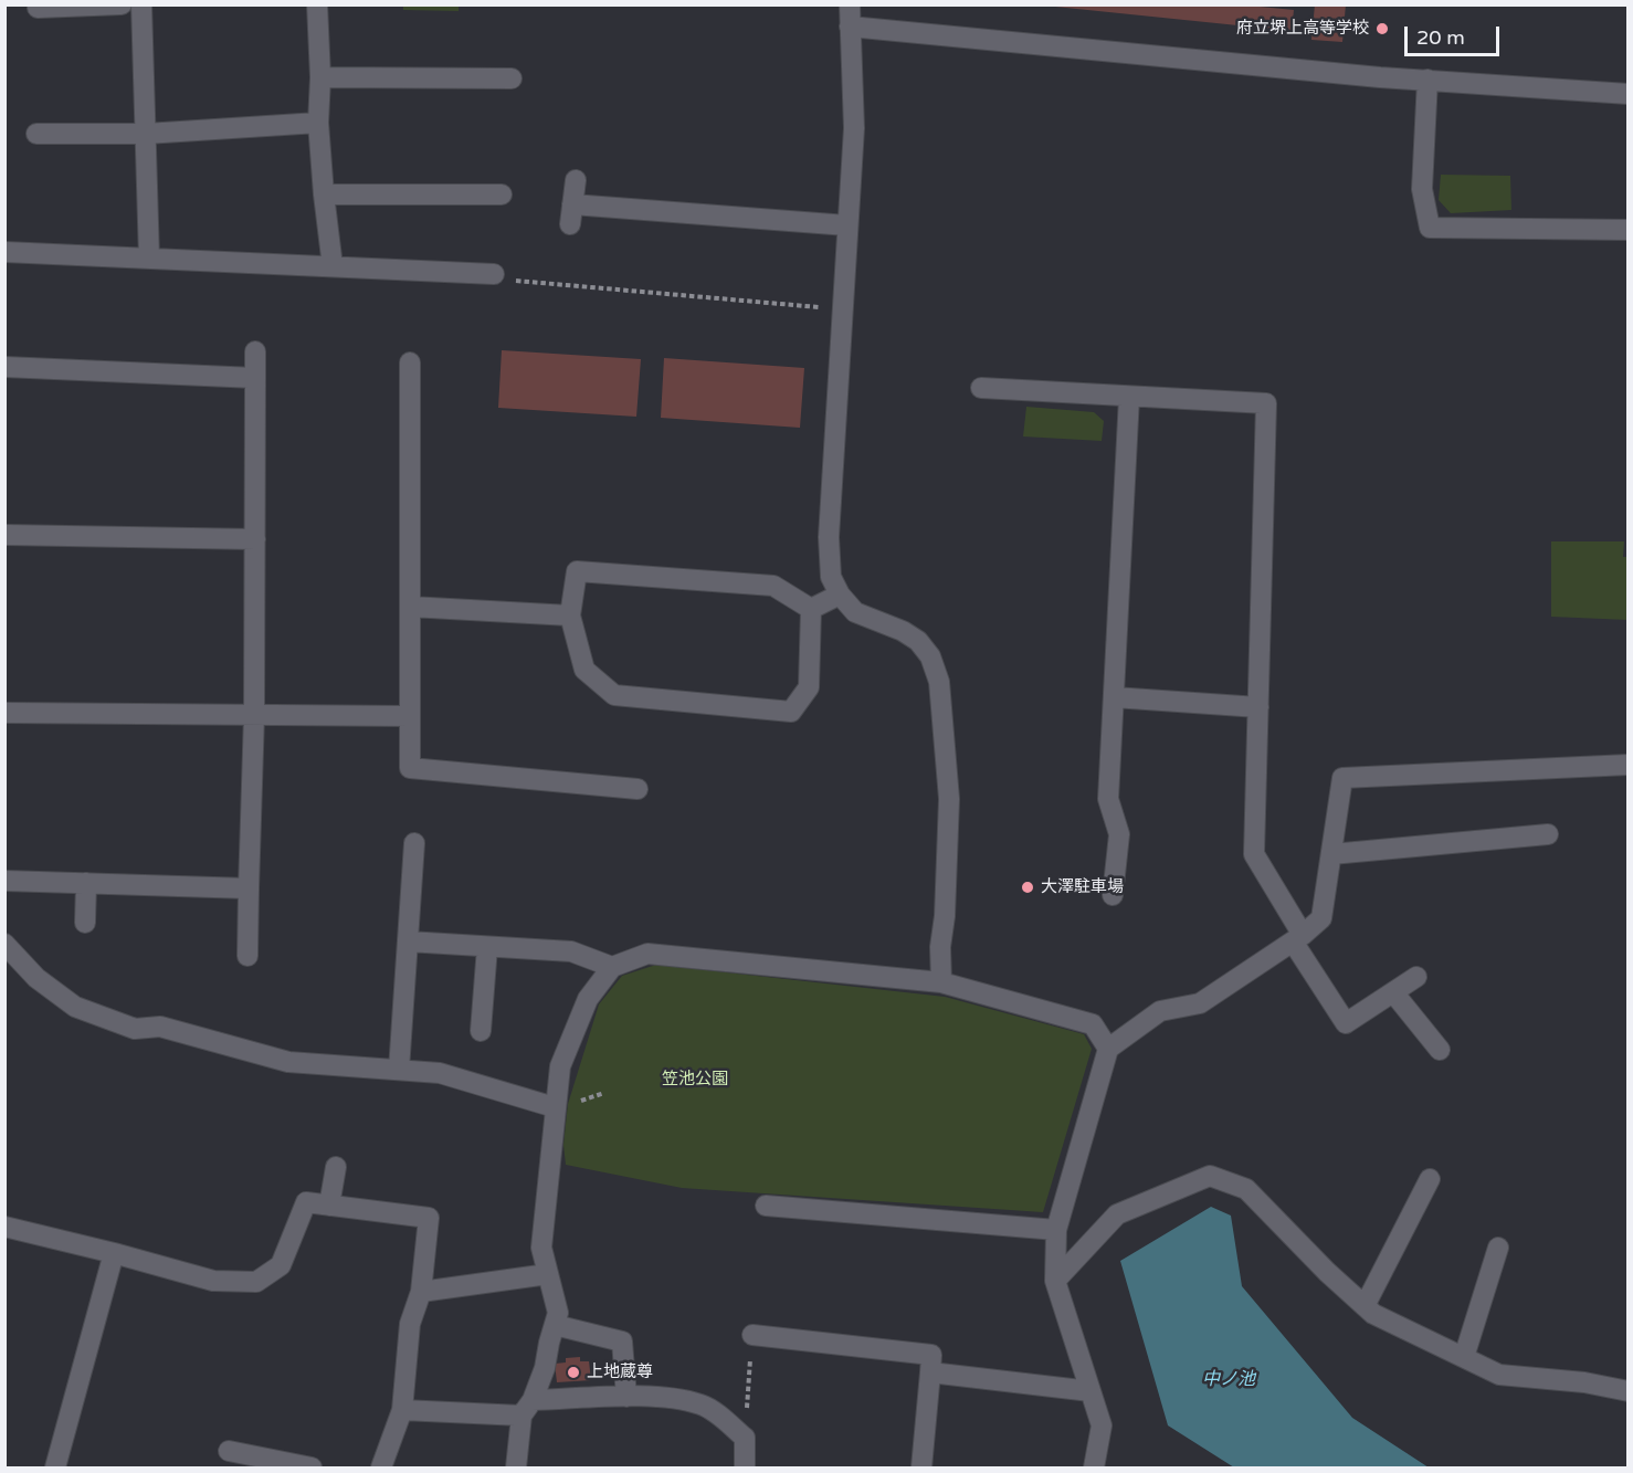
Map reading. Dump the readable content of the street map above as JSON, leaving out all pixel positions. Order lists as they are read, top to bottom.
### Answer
{
  "water": ["中ノ池"],
  "parks": ["笠池公園"],
  "places": ["府立堺上高等学校", "大澤駐車場", "上地蔵尊"],
  "scale_bar": "20 m"
}
